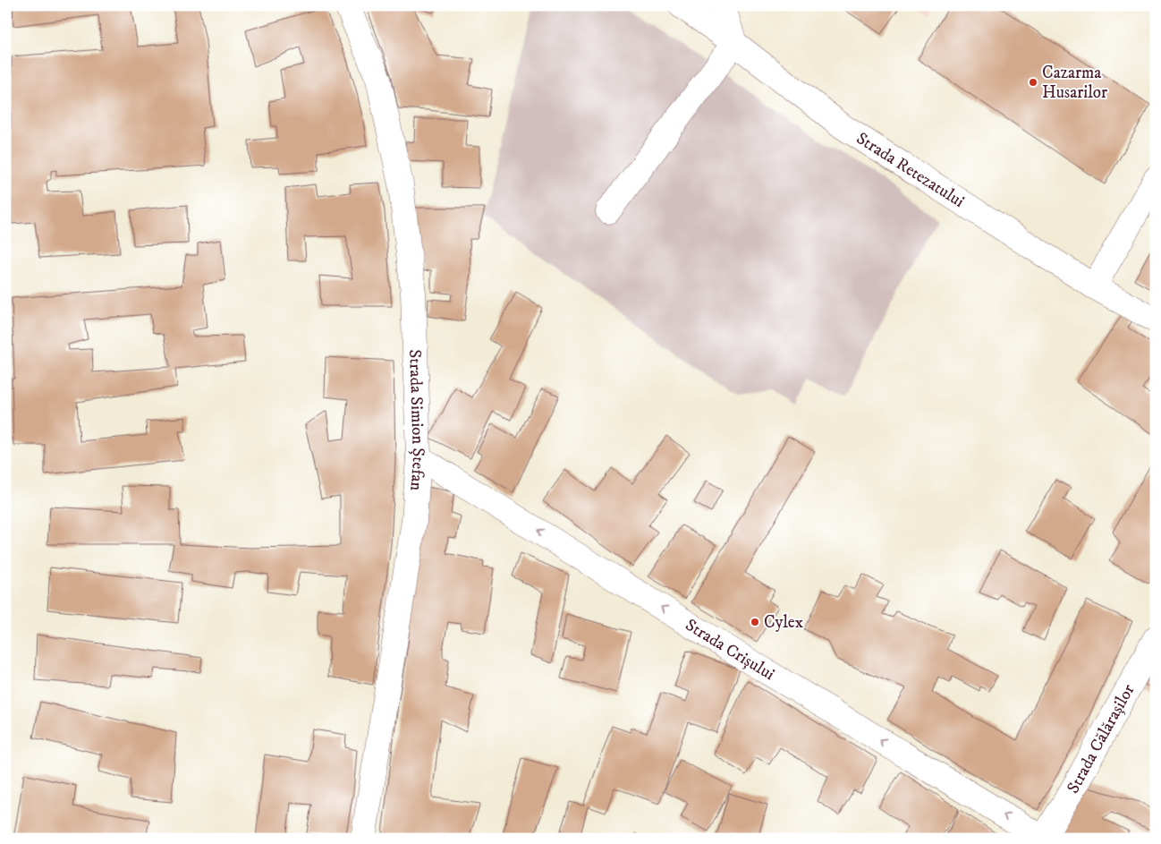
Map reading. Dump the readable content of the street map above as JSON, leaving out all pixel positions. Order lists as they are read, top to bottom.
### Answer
{
  "streets": {
    "street": [
      "Strada Retezatului",
      "Strada Simion Ștefan",
      "Strada Crișului",
      "Strada Călărașilor"
    ]
  },
  "crossings": [
    ["Strada Simion Ștefan", "Strada Crișului"],
    ["Strada Crișului", "Strada Călărașilor"]
  ],
  "one_way": ["Strada Crișului"],
  "places": ["Cazarma Husarilor", "Cylex"]
}
